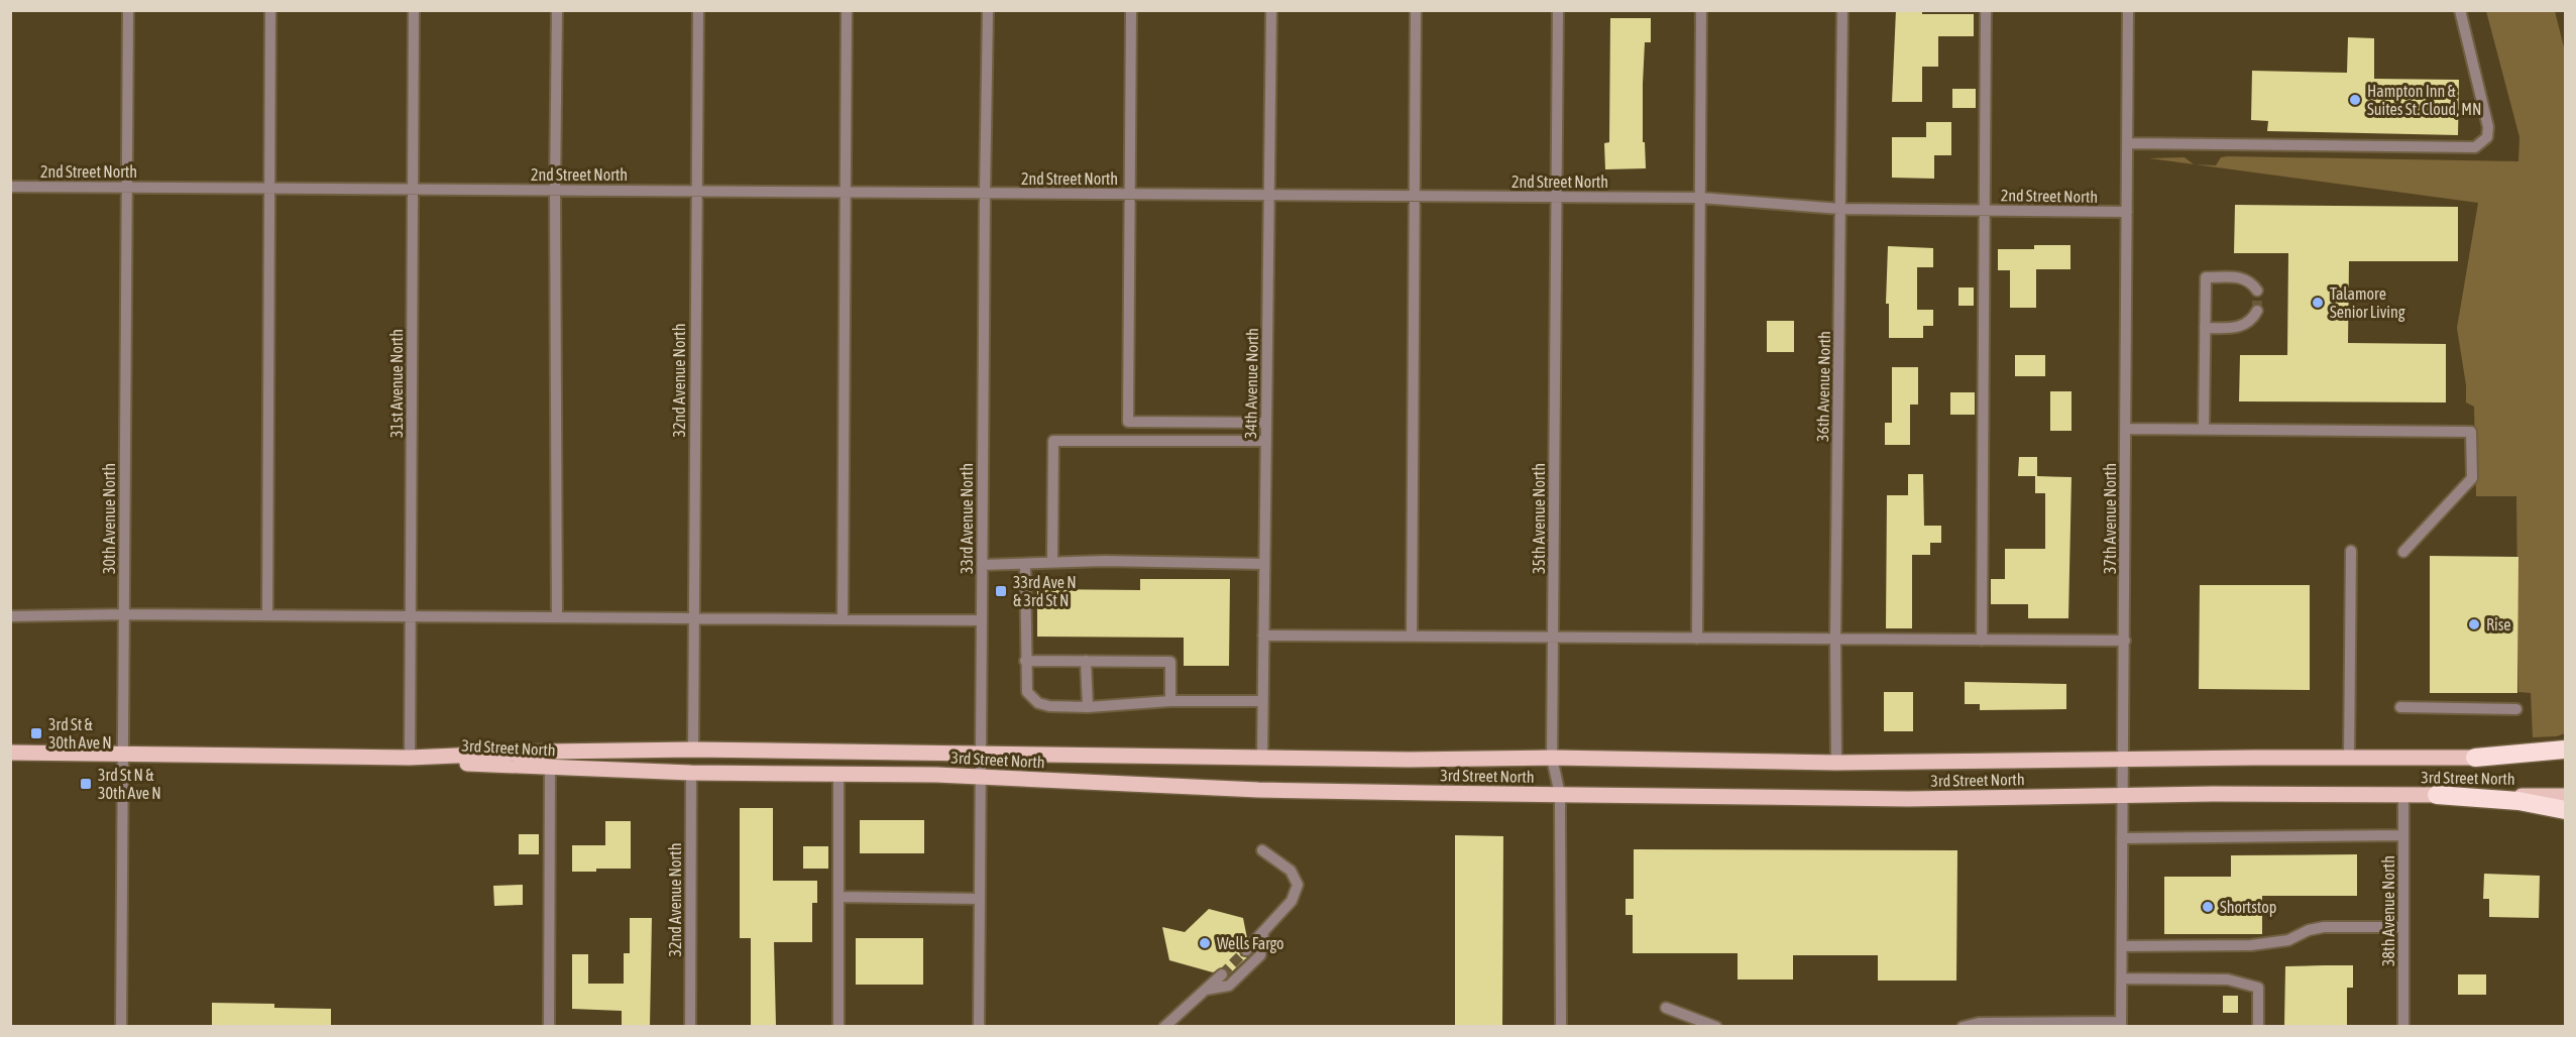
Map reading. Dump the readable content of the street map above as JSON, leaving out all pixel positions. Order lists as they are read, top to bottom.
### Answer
{
  "streets": {
    "main road": ["3rd Street North"],
    "street": [
      "2nd Street North",
      "32nd Avenue North",
      "31st Avenue North",
      "34th Avenue North",
      "36th Avenue North",
      "30th Avenue North",
      "33rd Avenue North",
      "35th Avenue North",
      "37th Avenue North",
      "38th Avenue North"
    ]
  },
  "crossings": [
    ["2nd Street North", "32nd Avenue North"],
    ["2nd Street North", "31st Avenue North"],
    ["2nd Street North", "34th Avenue North"],
    ["2nd Street North", "36th Avenue North"],
    ["2nd Street North", "30th Avenue North"],
    ["2nd Street North", "33rd Avenue North"],
    ["2nd Street North", "35th Avenue North"],
    ["2nd Street North", "37th Avenue North"],
    ["32nd Avenue North", "3rd Street North"],
    ["31st Avenue North", "3rd Street North"],
    ["34th Avenue North", "3rd Street North"],
    ["36th Avenue North", "3rd Street North"],
    ["30th Avenue North", "3rd Street North"],
    ["33rd Avenue North", "3rd Street North"],
    ["35th Avenue North", "3rd Street North"],
    ["37th Avenue North", "3rd Street North"],
    ["3rd Street North", "38th Avenue North"]
  ],
  "places": {
    "other": [
      "Hampton Inn & Suites St. Cloud, MN",
      "Talamore Senior Living",
      "Rise",
      "Shortstop",
      "Wells Fargo"
    ],
    "transit": ["33rd Ave N & 3rd St N", "3rd St & 30th Ave N", "3rd St N & 30th Ave N"]
  }
}
